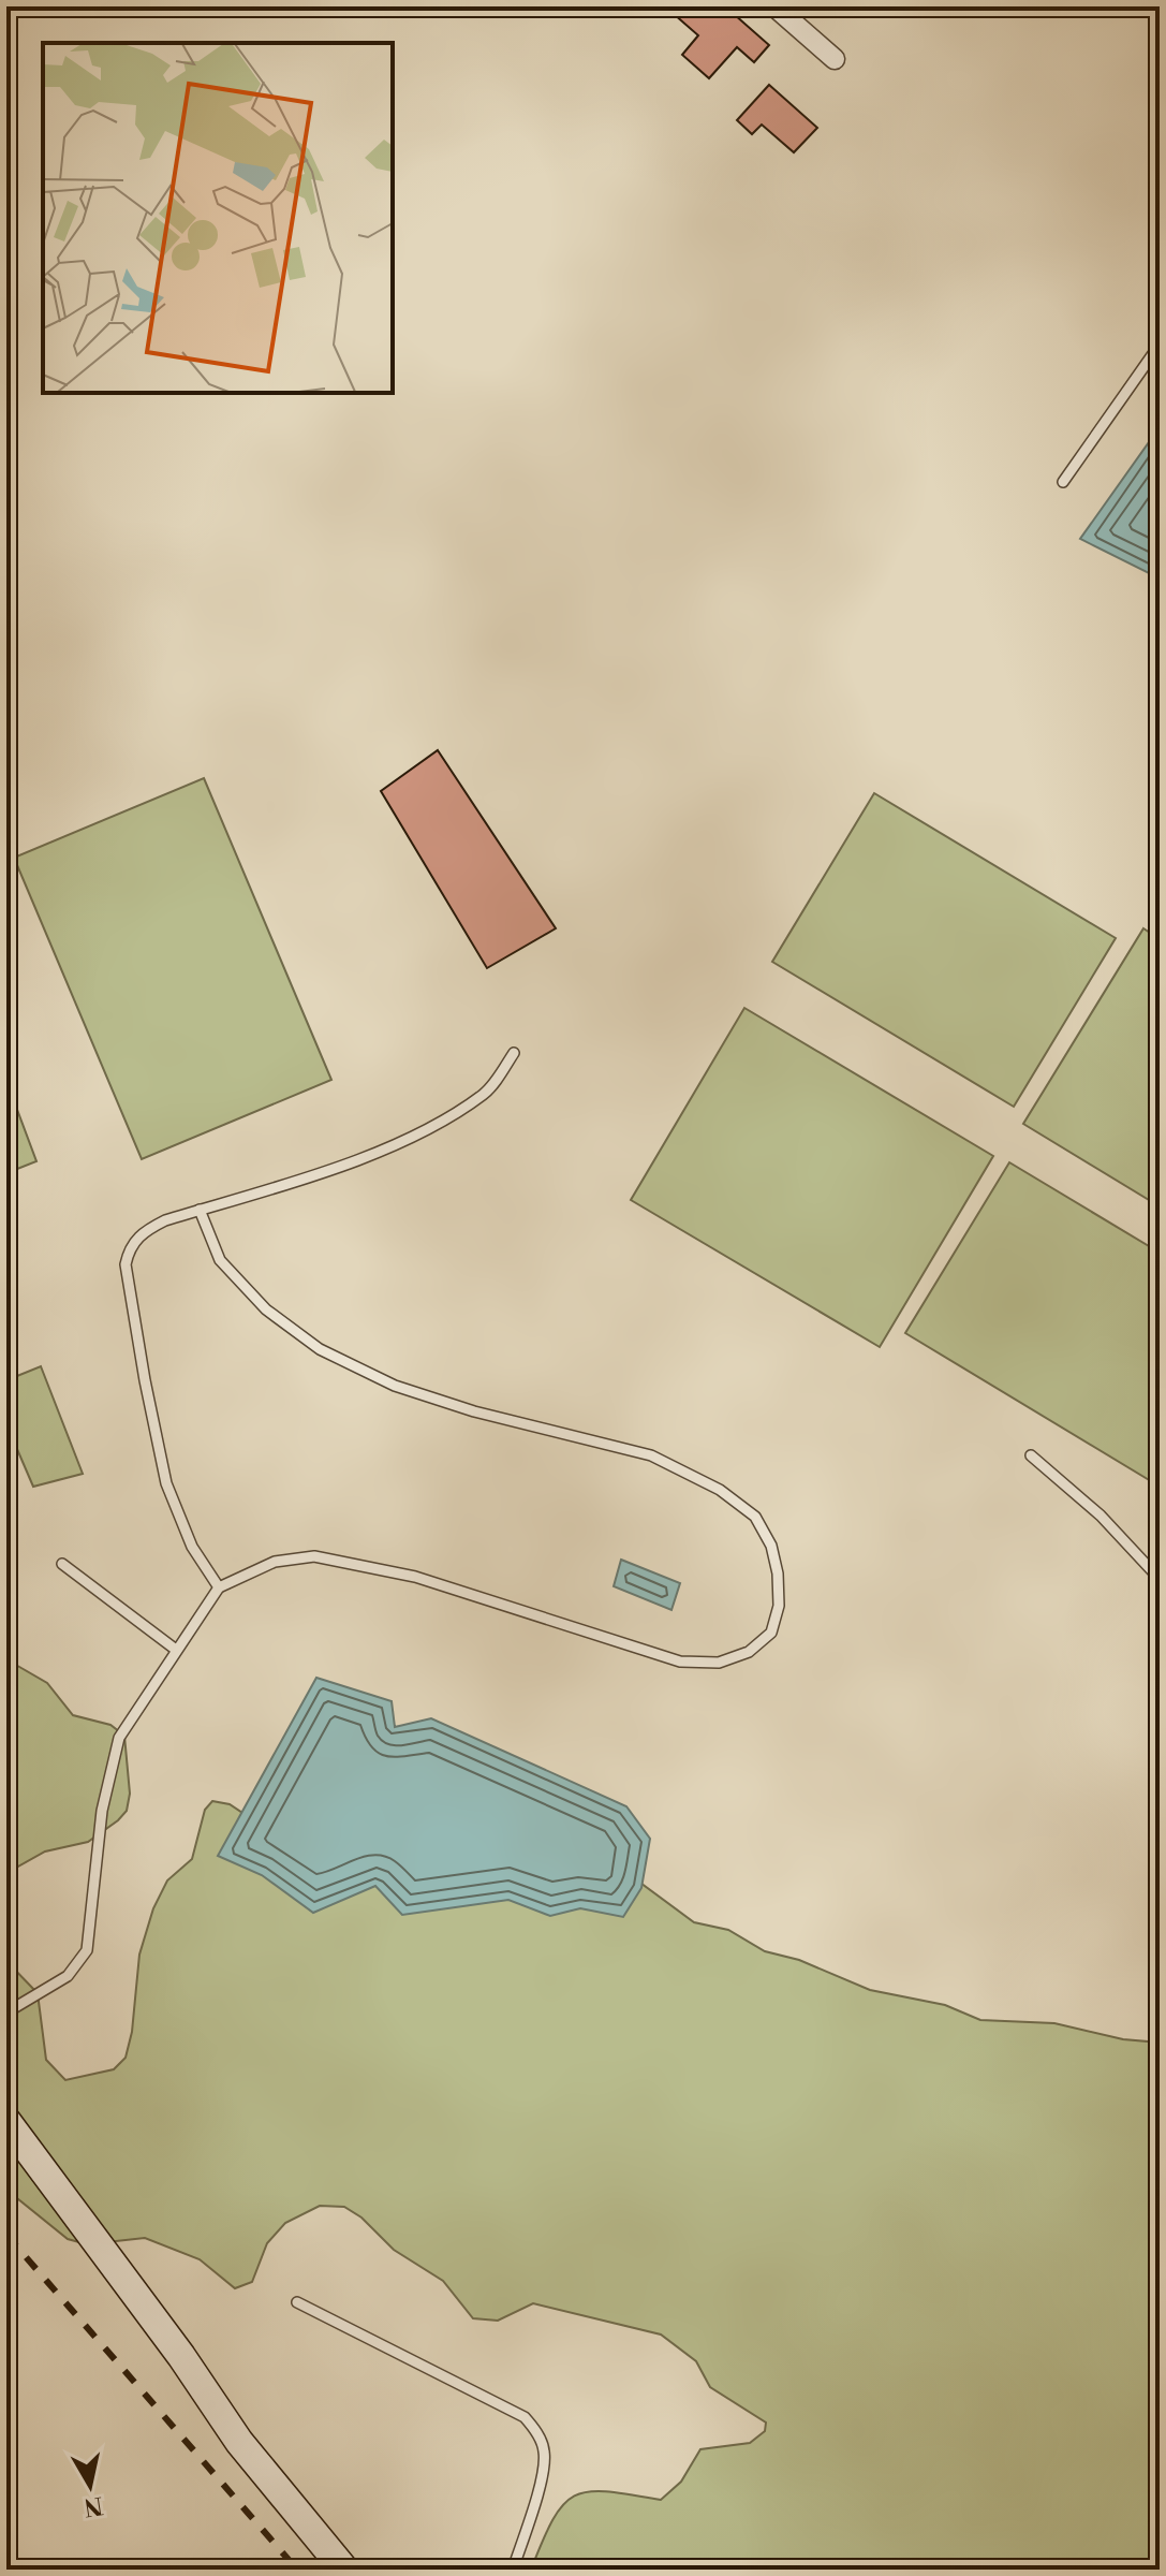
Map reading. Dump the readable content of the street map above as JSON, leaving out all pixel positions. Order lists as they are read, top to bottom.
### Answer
{
  "north": "bottom"
}
